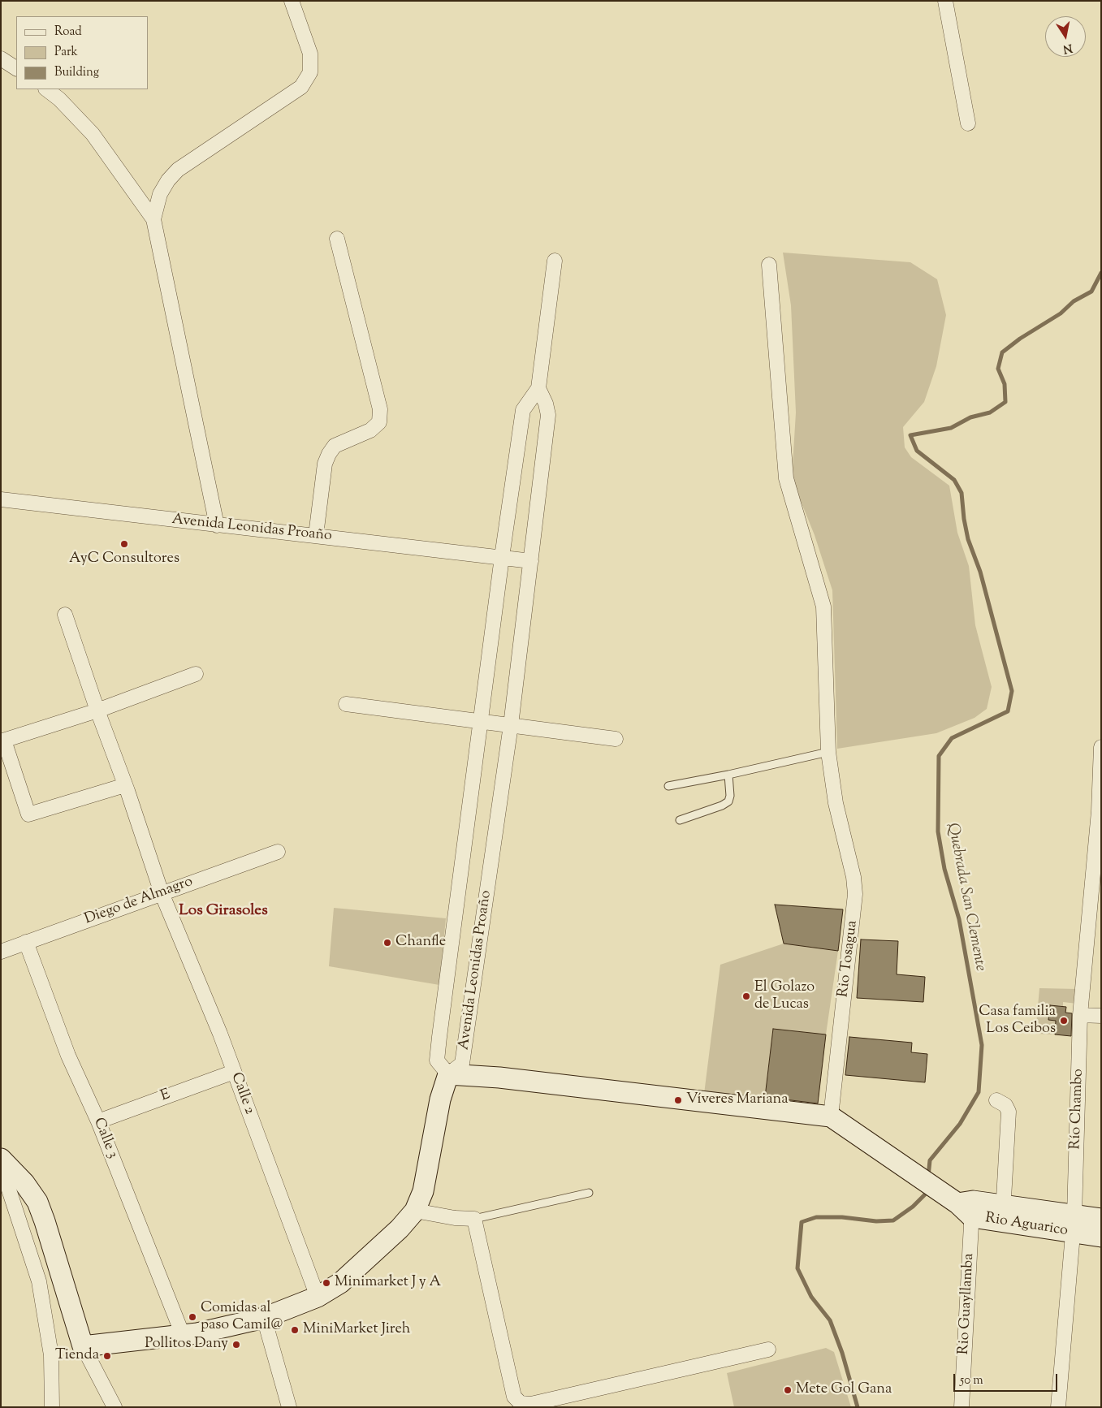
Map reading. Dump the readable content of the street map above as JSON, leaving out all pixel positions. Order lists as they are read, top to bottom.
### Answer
{
  "streets": {
    "main road": ["Rio Aguarico"],
    "street": [
      "Avenida Leonidas Proaño",
      "Diego de Almagro",
      "Rio Tosagua",
      "Calle 2",
      "E",
      "Río Chambo",
      "Calle 3",
      "Rio Guayllamba"
    ]
  },
  "crossings": [
    ["Diego de Almagro", "Calle 2"],
    ["Diego de Almagro", "Calle 3"],
    ["Calle 2", "E"],
    ["E", "Calle 3"],
    ["Río Chambo", "Rio Aguarico"],
    ["Rio Aguarico", "Rio Guayllamba"]
  ],
  "districts": ["Los Girasoles"],
  "water": ["Quebrada San Clemente"],
  "places": [
    "AyC Consultores",
    "Chanfle",
    "El Golazo de Lucas",
    "Casa familia Los Ceibos",
    "Víveres Mariana",
    "Minimarket J y A",
    "Comidas al paso Camil@",
    "MiniMarket Jireh",
    "Pollitos Dany",
    "Tienda",
    "Mete Gol Gana"
  ],
  "legend": ["Road", "Park", "Building"],
  "scale_bar": "50 m",
  "north": "bottom"
}
